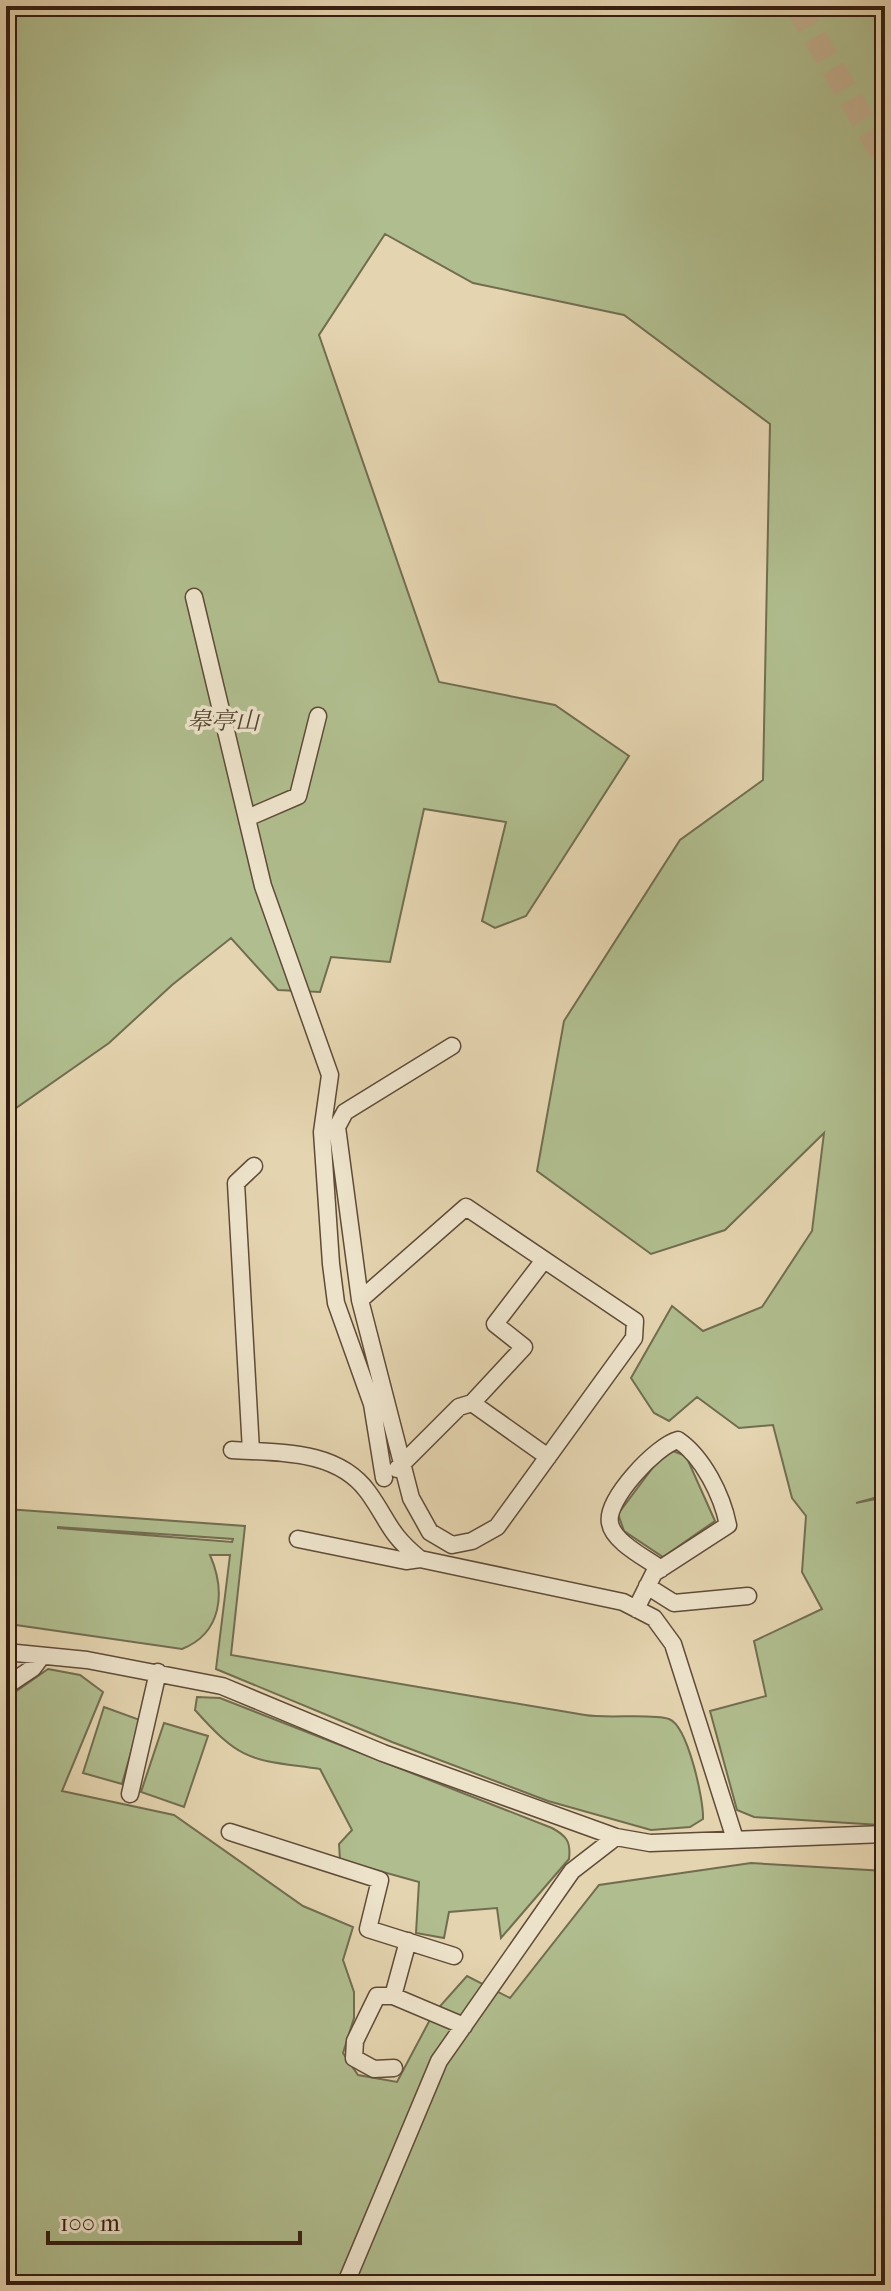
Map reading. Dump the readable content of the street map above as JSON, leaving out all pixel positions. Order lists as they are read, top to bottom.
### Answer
{
  "parks": ["皋亭山"],
  "scale_bar": "100 m"
}
